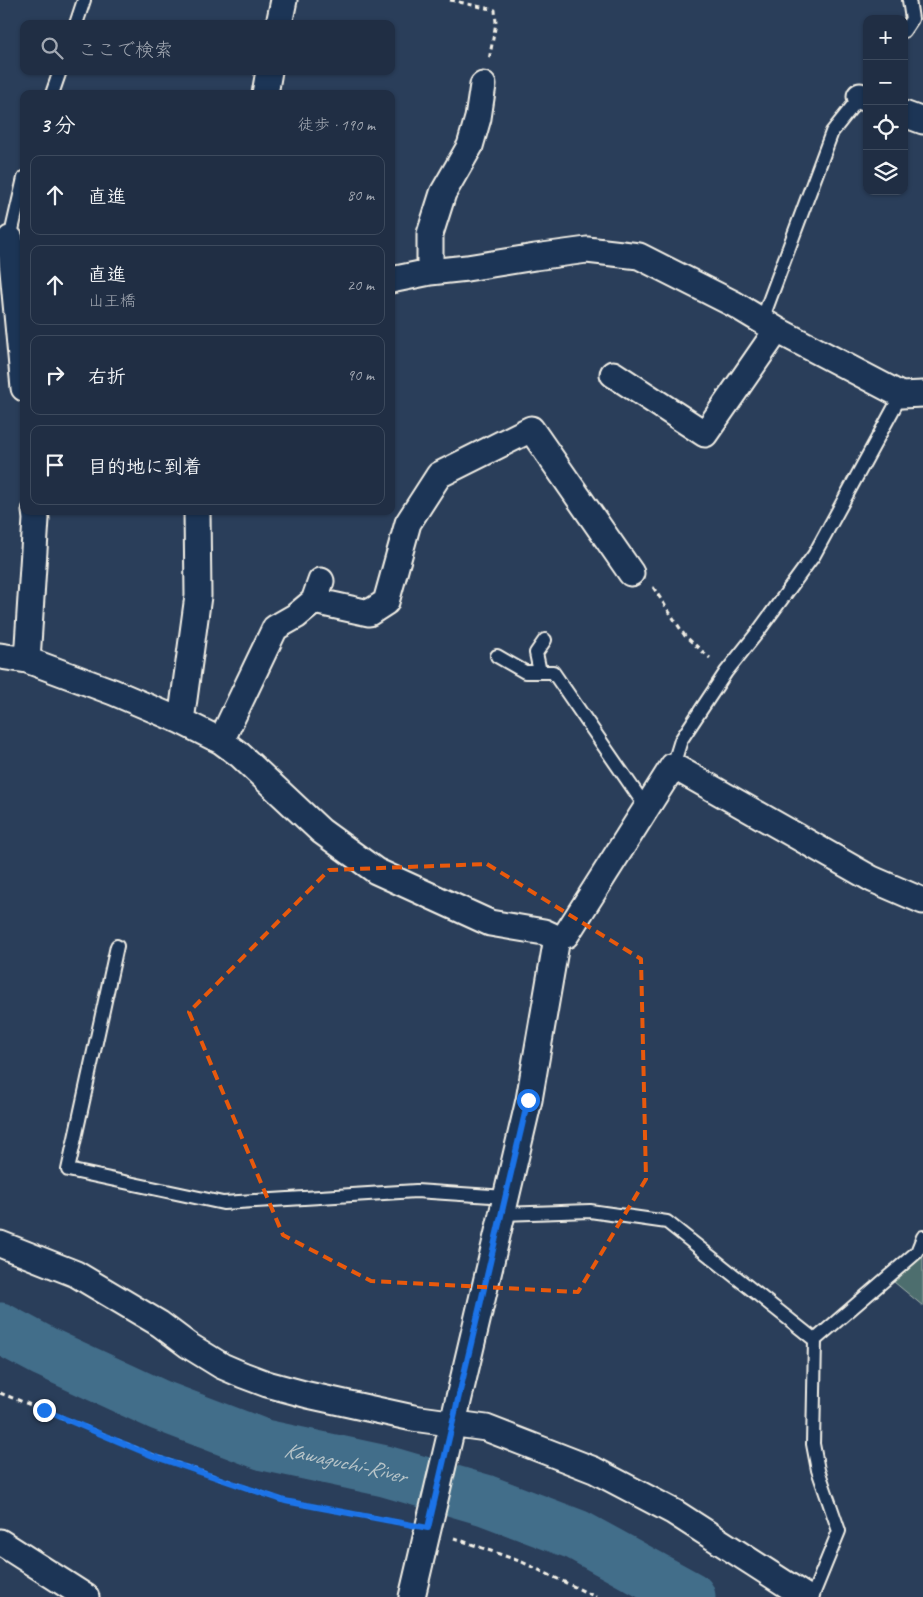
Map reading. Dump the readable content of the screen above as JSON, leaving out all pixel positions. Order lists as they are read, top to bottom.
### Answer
{
  "water": ["Kawaguchi-River"],
  "page": {
    "map_buttons": ["+", "−"],
    "search": "ここで検索",
    "heading": ["3 分", "徒歩 · 190 m"],
    "list": [
      ["直進", "80 m"],
      ["直進", "山王橋", "20 m"],
      ["右折", "90 m"],
      "目的地に到着"
    ]
  }
}
